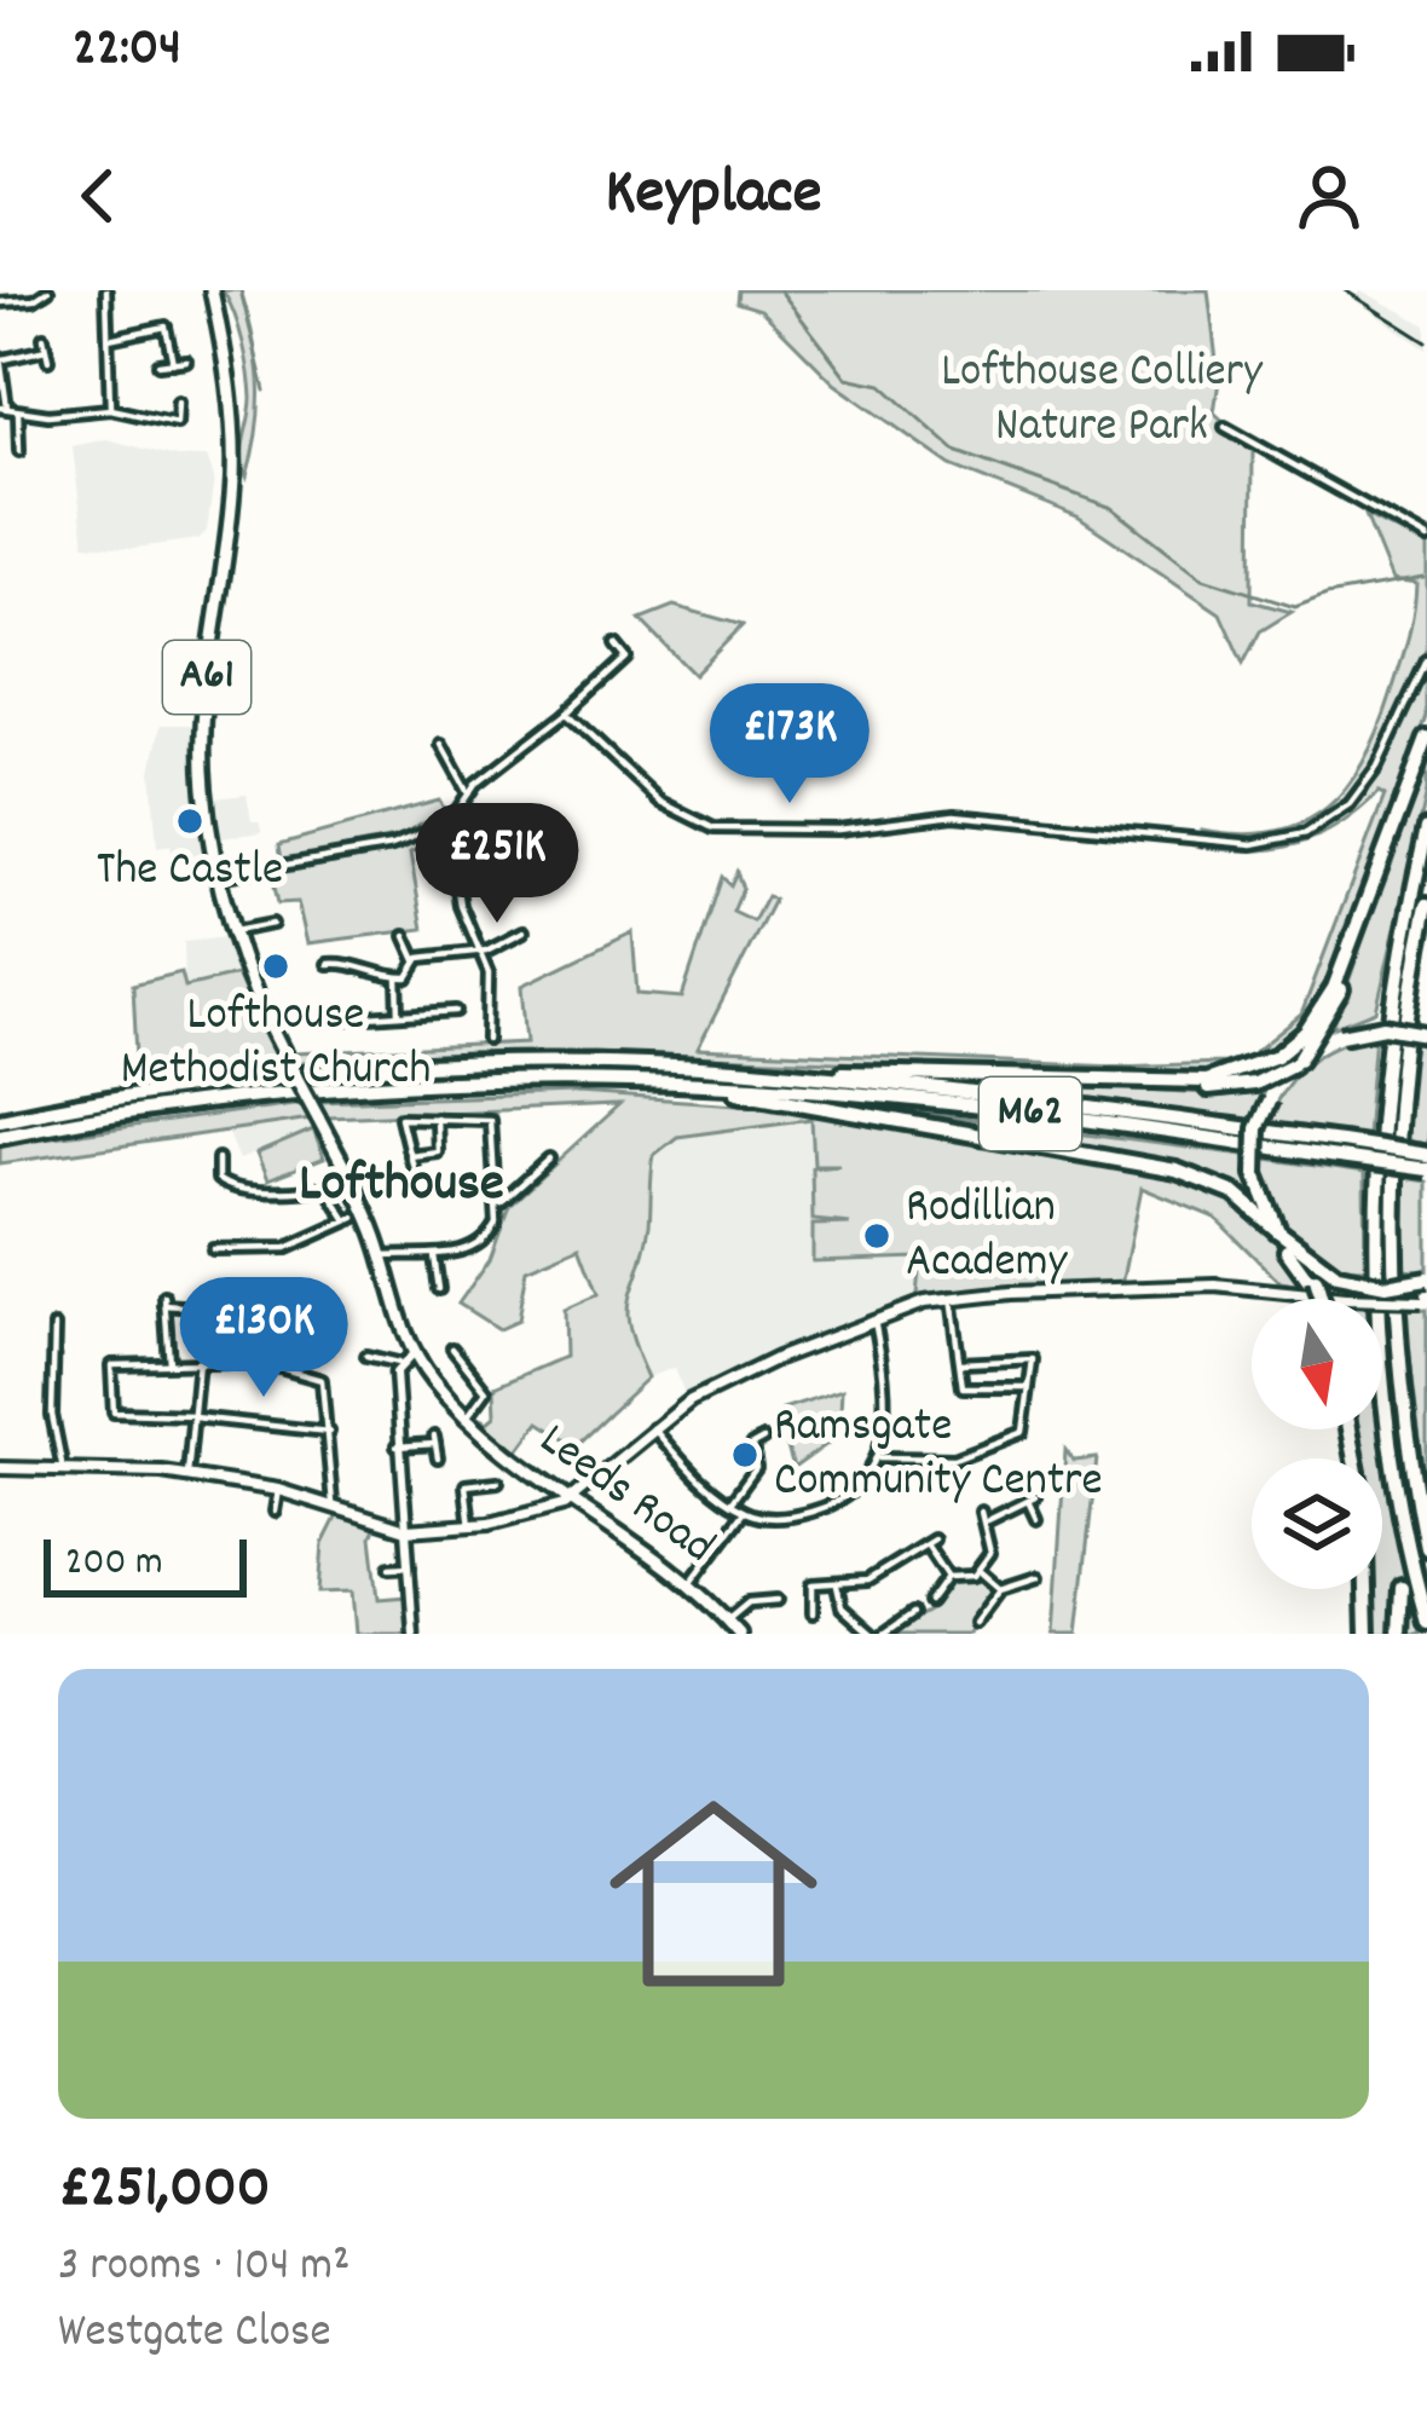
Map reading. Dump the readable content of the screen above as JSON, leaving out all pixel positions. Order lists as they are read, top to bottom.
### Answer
{
  "streets": {
    "highway": ["M62"],
    "main road": ["A61", "Leeds Road"]
  },
  "districts": ["Lofthouse"],
  "parks": ["Lofthouse Colliery Nature Park"],
  "places": [
    "The Castle",
    "Lofthouse Methodist Church",
    "Rodillian Academy",
    "Ramsgate Community Centre"
  ],
  "scale_bar": "200 m",
  "north": "bottom",
  "page": {
    "status": "22:04",
    "header": "Keyplace",
    "price": ["£173K", "£251K", "£130K"],
    "scale": "200 m",
    "list": [
      {
        "name": "£251,000",
        "note": "3 rooms · 104 m² · Westgate Close"
      }
    ]
  }
}
